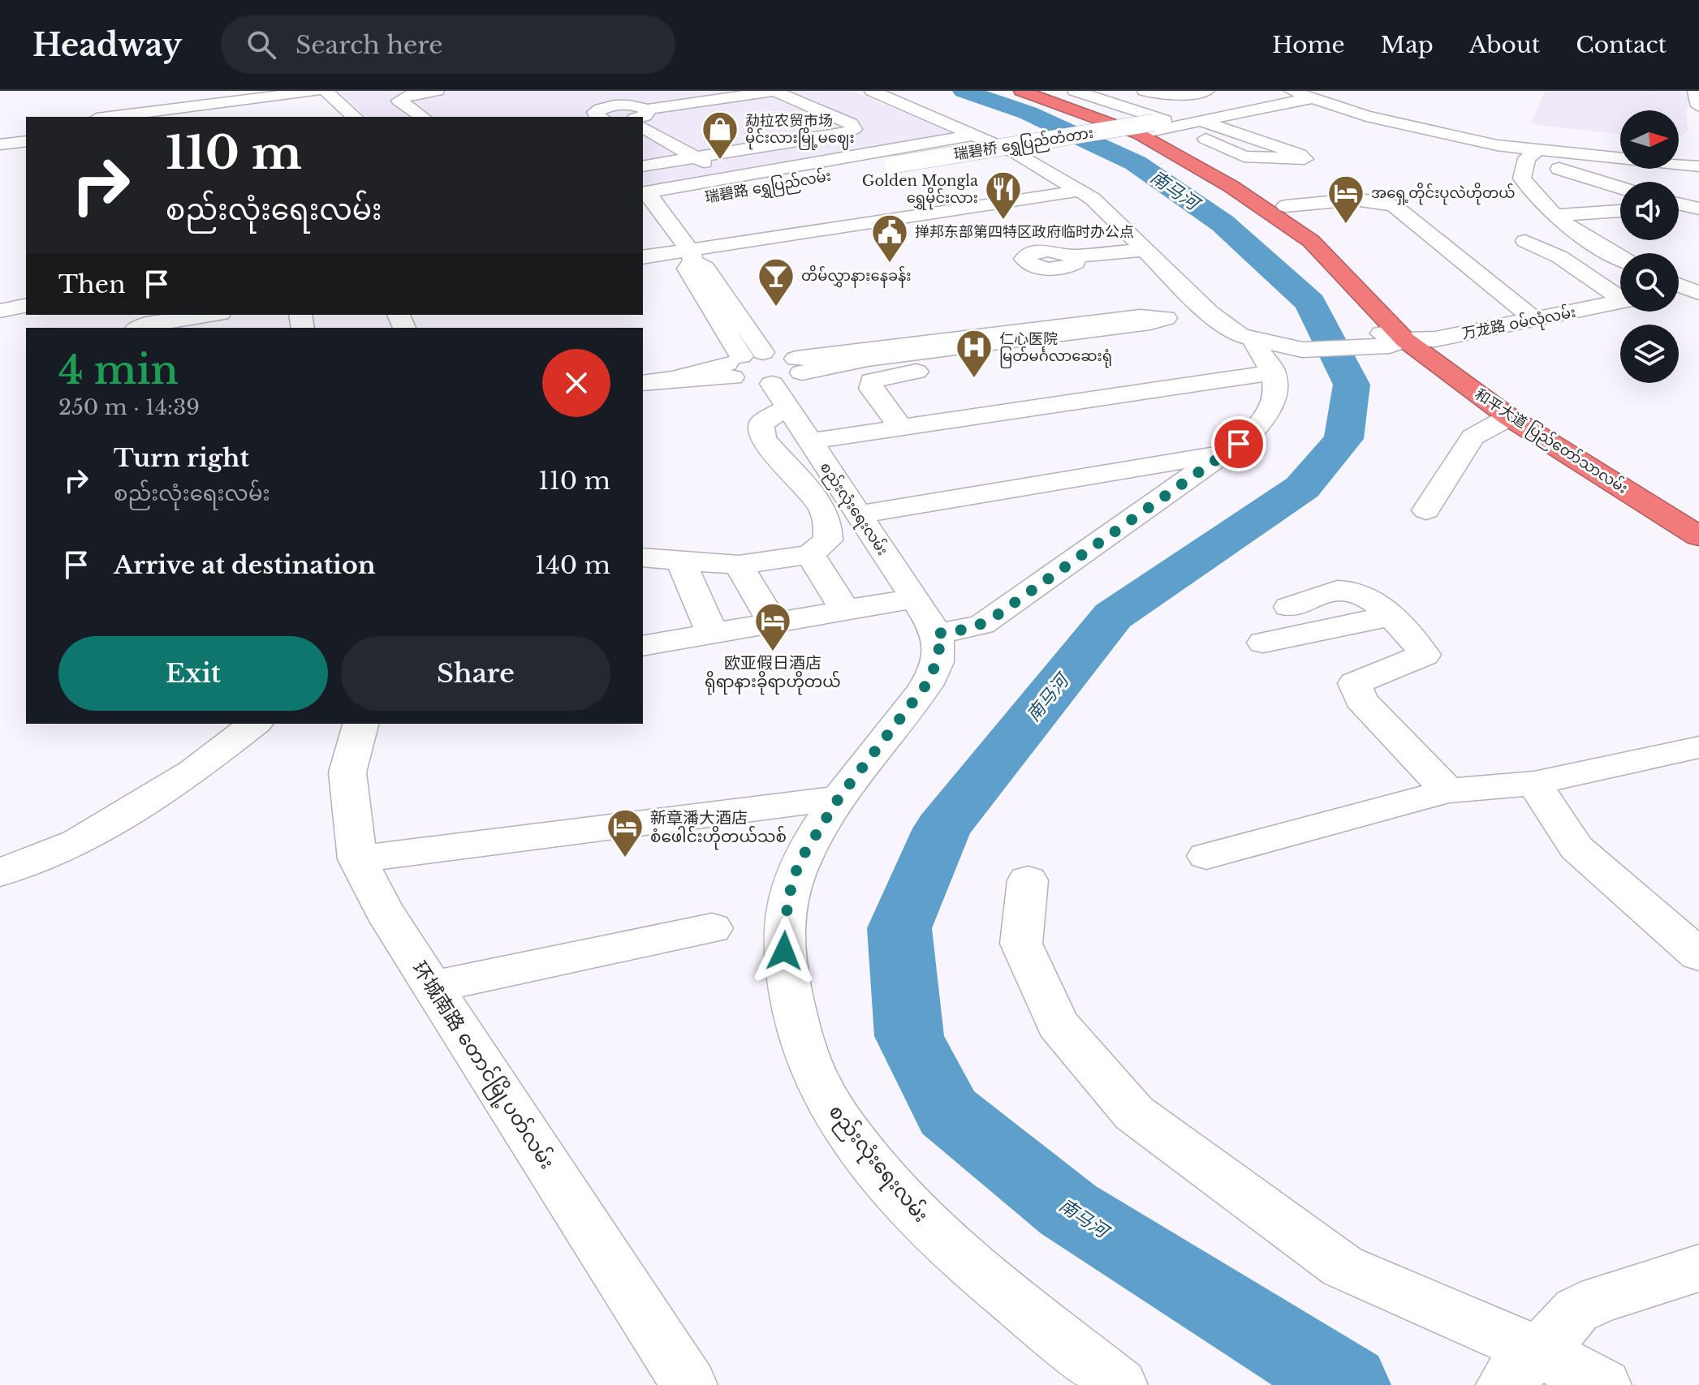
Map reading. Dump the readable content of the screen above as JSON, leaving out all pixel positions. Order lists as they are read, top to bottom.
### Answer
{
  "streets": {
    "highway": ["和平大道 ပြည်တော်သာလမ်း"],
    "street": [
      "瑞碧桥 ရွှေပြည်တံတား",
      "瑞碧路 ရွှေပြည်လမ်း",
      "万龙路 ဝမ်လုံလမ်း",
      "စည်းလုံးရေးလမ်း",
      "环城南路 တောင်မြို့ပတ်လမ်း"
    ]
  },
  "crossings": [
    ["瑞碧桥 ရွှေပြည်တံတား", "瑞碧路 ရွှေပြည်လမ်း"],
    ["瑞碧桥 ရွှေပြည်တံတား", "和平大道 ပြည်တော်သာလမ်း"],
    ["瑞碧路 ရွှေပြည်လမ်း", "စည်းလုံးရေးလမ်း"],
    ["万龙路 ဝမ်လုံလမ်း", "和平大道 ပြည်တော်သာလမ်း"]
  ],
  "water": ["南马河"],
  "places": {
    "shop": ["勐拉农贸市场 မိုင်းလားမြို့မဈေး"],
    "restaurant": ["Golden Mongla ရွှေမိုင်းလား"],
    "hotel": ["အရှေ့တိုင်းပုလဲဟိုတယ်", "欧亚假日酒店 ရိုရာနားခိုရာဟိုတယ်", "新章潘大酒店 စံဖေါင်းဟိုတယ်သစ်"],
    "public building": ["掸邦东部第四特区政府临时办公点"],
    "bar": ["တိမ်လွှာနားနေခန်း"],
    "hospital": ["仁心医院 မြတ်မင်္ဂလာဆေးရုံ"]
  },
  "north": "right",
  "page": {
    "header": "Headway",
    "search": "Search here",
    "nav": [
      "Home",
      "Map",
      "About",
      "Contact"
    ],
    "turn": ["110 m", "စည်းလုံးရေးလမ်း"],
    "then": "Then",
    "heading": ["4 min", "250 m · 14:39"],
    "list": [
      {
        "name": "Turn right",
        "note": "စည်းလုံးရေးလမ်း",
        "value": "110 m"
      },
      {
        "name": "Arrive at destination",
        "value": "140 m"
      }
    ],
    "buttons": ["Exit", "Share"]
  }
}
